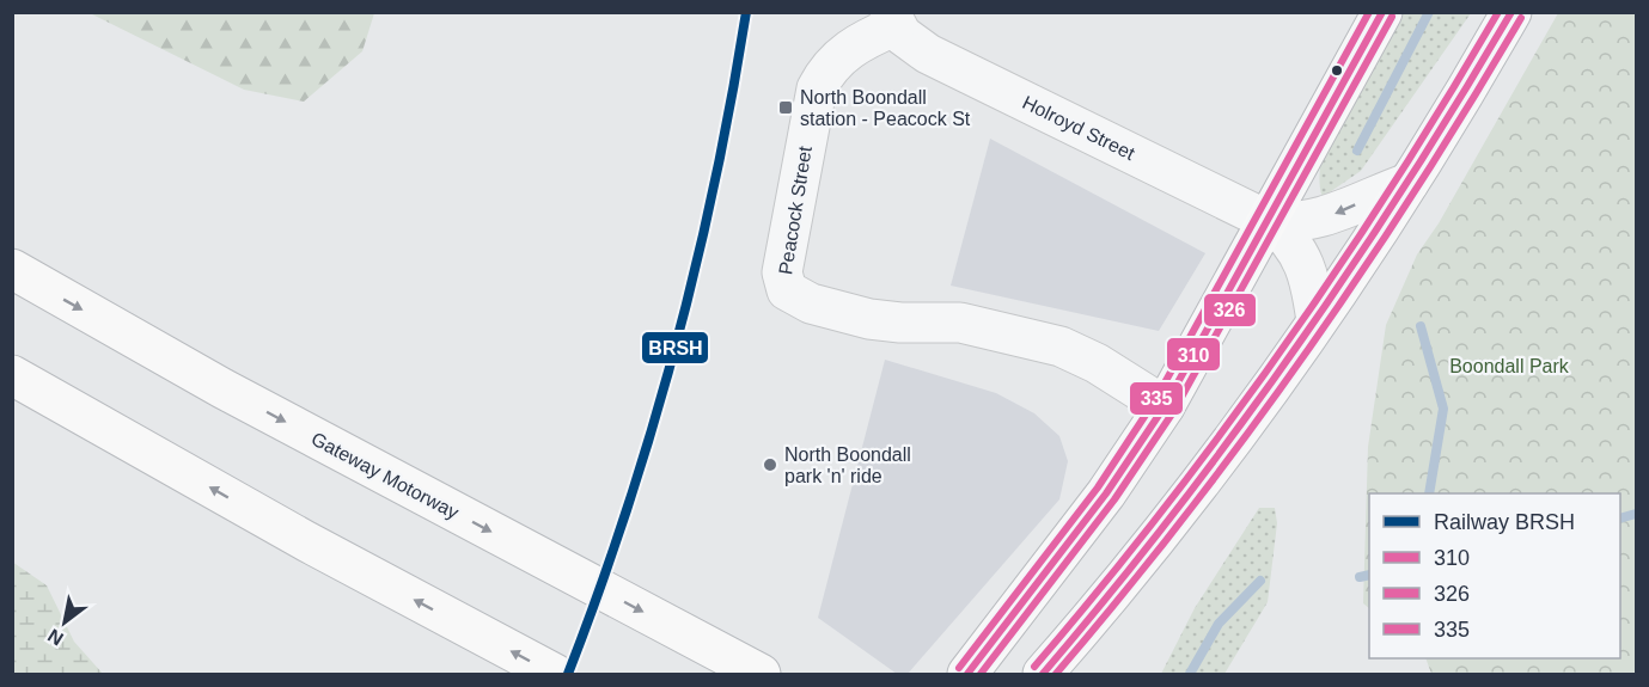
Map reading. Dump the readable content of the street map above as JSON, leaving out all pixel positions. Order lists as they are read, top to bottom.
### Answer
{
  "streets": {
    "highway": ["Gateway Motorway"],
    "street": ["Holroyd Street", "Peacock Street"]
  },
  "crossings": [
    ["Holroyd Street", "Peacock Street"]
  ],
  "parks": ["Boondall Park"],
  "places": {
    "transit": ["North Boondall station - Peacock St"],
    "other": ["North Boondall park 'n' ride"]
  },
  "lines": [
    "rail line BRSH",
    "transit line 310",
    "transit line 335",
    "transit line 326"
  ],
  "legend": [
    "Railway BRSH",
    "310",
    "326",
    "335"
  ],
  "north": "bottom left"
}
